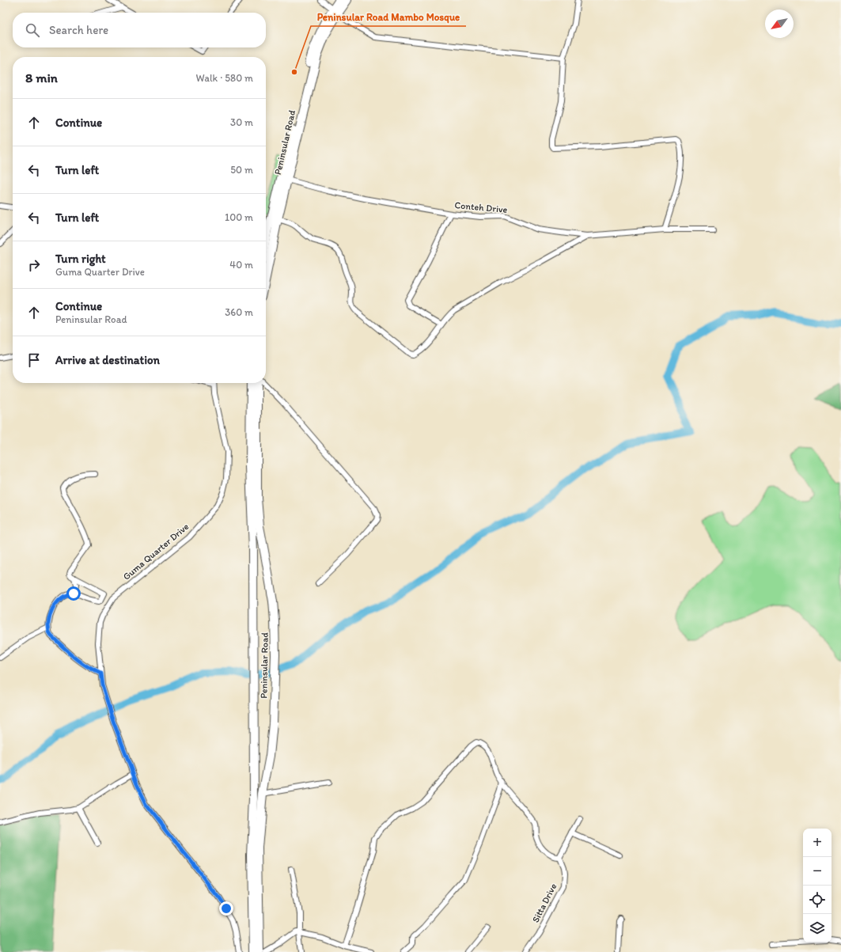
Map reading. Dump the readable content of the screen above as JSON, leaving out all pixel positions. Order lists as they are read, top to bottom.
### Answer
{
  "streets": {
    "main road": ["Peninsular Road"],
    "street": ["Conteh Drive", "Guma Quarter Drive", "Sitta Drive"]
  },
  "crossings": [
    ["Peninsular Road", "Conteh Drive"]
  ],
  "places": ["Peninsular Road Mambo Mosque"],
  "north": "bottom left",
  "page": {
    "search": "Search here",
    "heading": ["8 min", "Walk · 580 m"],
    "list": [
      ["Continue", "30 m"],
      ["Turn left", "50 m"],
      ["Turn left", "100 m"],
      ["Turn right", "Guma Quarter Drive", "40 m"],
      ["Continue", "Peninsular Road", "360 m"],
      "Arrive at destination"
    ],
    "map_buttons": ["+", "−"]
  }
}
